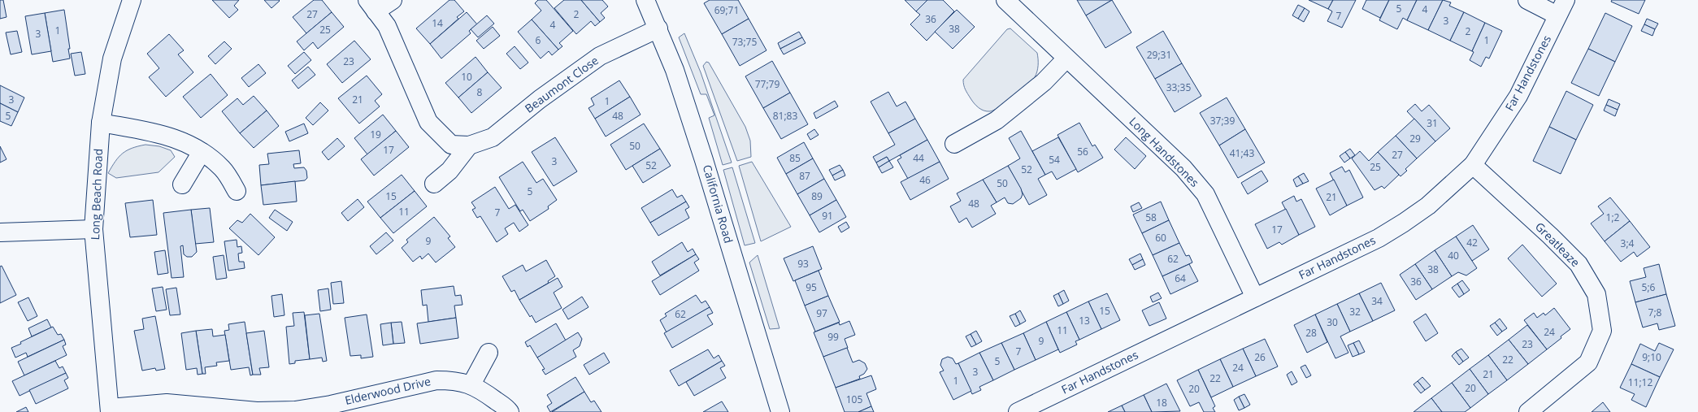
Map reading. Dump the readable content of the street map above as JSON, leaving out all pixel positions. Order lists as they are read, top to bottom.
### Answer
{
  "streets": {
    "street": [
      "Far Handstones",
      "Beaumont Close",
      "Long Handstones",
      "Long Beach Road",
      "California Road",
      "Greatleaze",
      "Elderwood Drive"
    ]
  },
  "crossings": [
    ["Far Handstones", "Long Handstones"],
    ["Far Handstones", "Greatleaze"],
    ["Beaumont Close", "California Road"],
    ["Long Beach Road", "Elderwood Drive"]
  ],
  "house_numbers": [
    "5",
    "4",
    "69;71",
    "27",
    "2",
    "7",
    "36",
    "3",
    "14",
    "4",
    "38",
    "25",
    "1",
    "2",
    "3",
    "6",
    "1",
    "73;75",
    "29;31",
    "23",
    "10",
    "77;79",
    "33;35",
    "8",
    "3",
    "21",
    "1",
    "5",
    "48",
    "81;83",
    "37;39",
    "31",
    "19",
    "29",
    "50",
    "17",
    "56",
    "41;43",
    "27",
    "85",
    "44",
    "54",
    "3",
    "52",
    "25",
    "52",
    "87",
    "46",
    "50",
    "5",
    "15",
    "89",
    "21",
    "48",
    "11",
    "7",
    "91",
    "58",
    "1;2",
    "17",
    "60",
    "9",
    "42",
    "3;4",
    "40",
    "62",
    "93",
    "38",
    "64",
    "36",
    "95",
    "5;6",
    "34",
    "15",
    "32",
    "7;8",
    "97",
    "62",
    "13",
    "30",
    "11",
    "24",
    "28",
    "99",
    "9",
    "23",
    "7",
    "26",
    "9;10",
    "22",
    "5",
    "24",
    "3",
    "21",
    "22",
    "1",
    "11;12",
    "20",
    "20",
    "105",
    "18"
  ]
}
